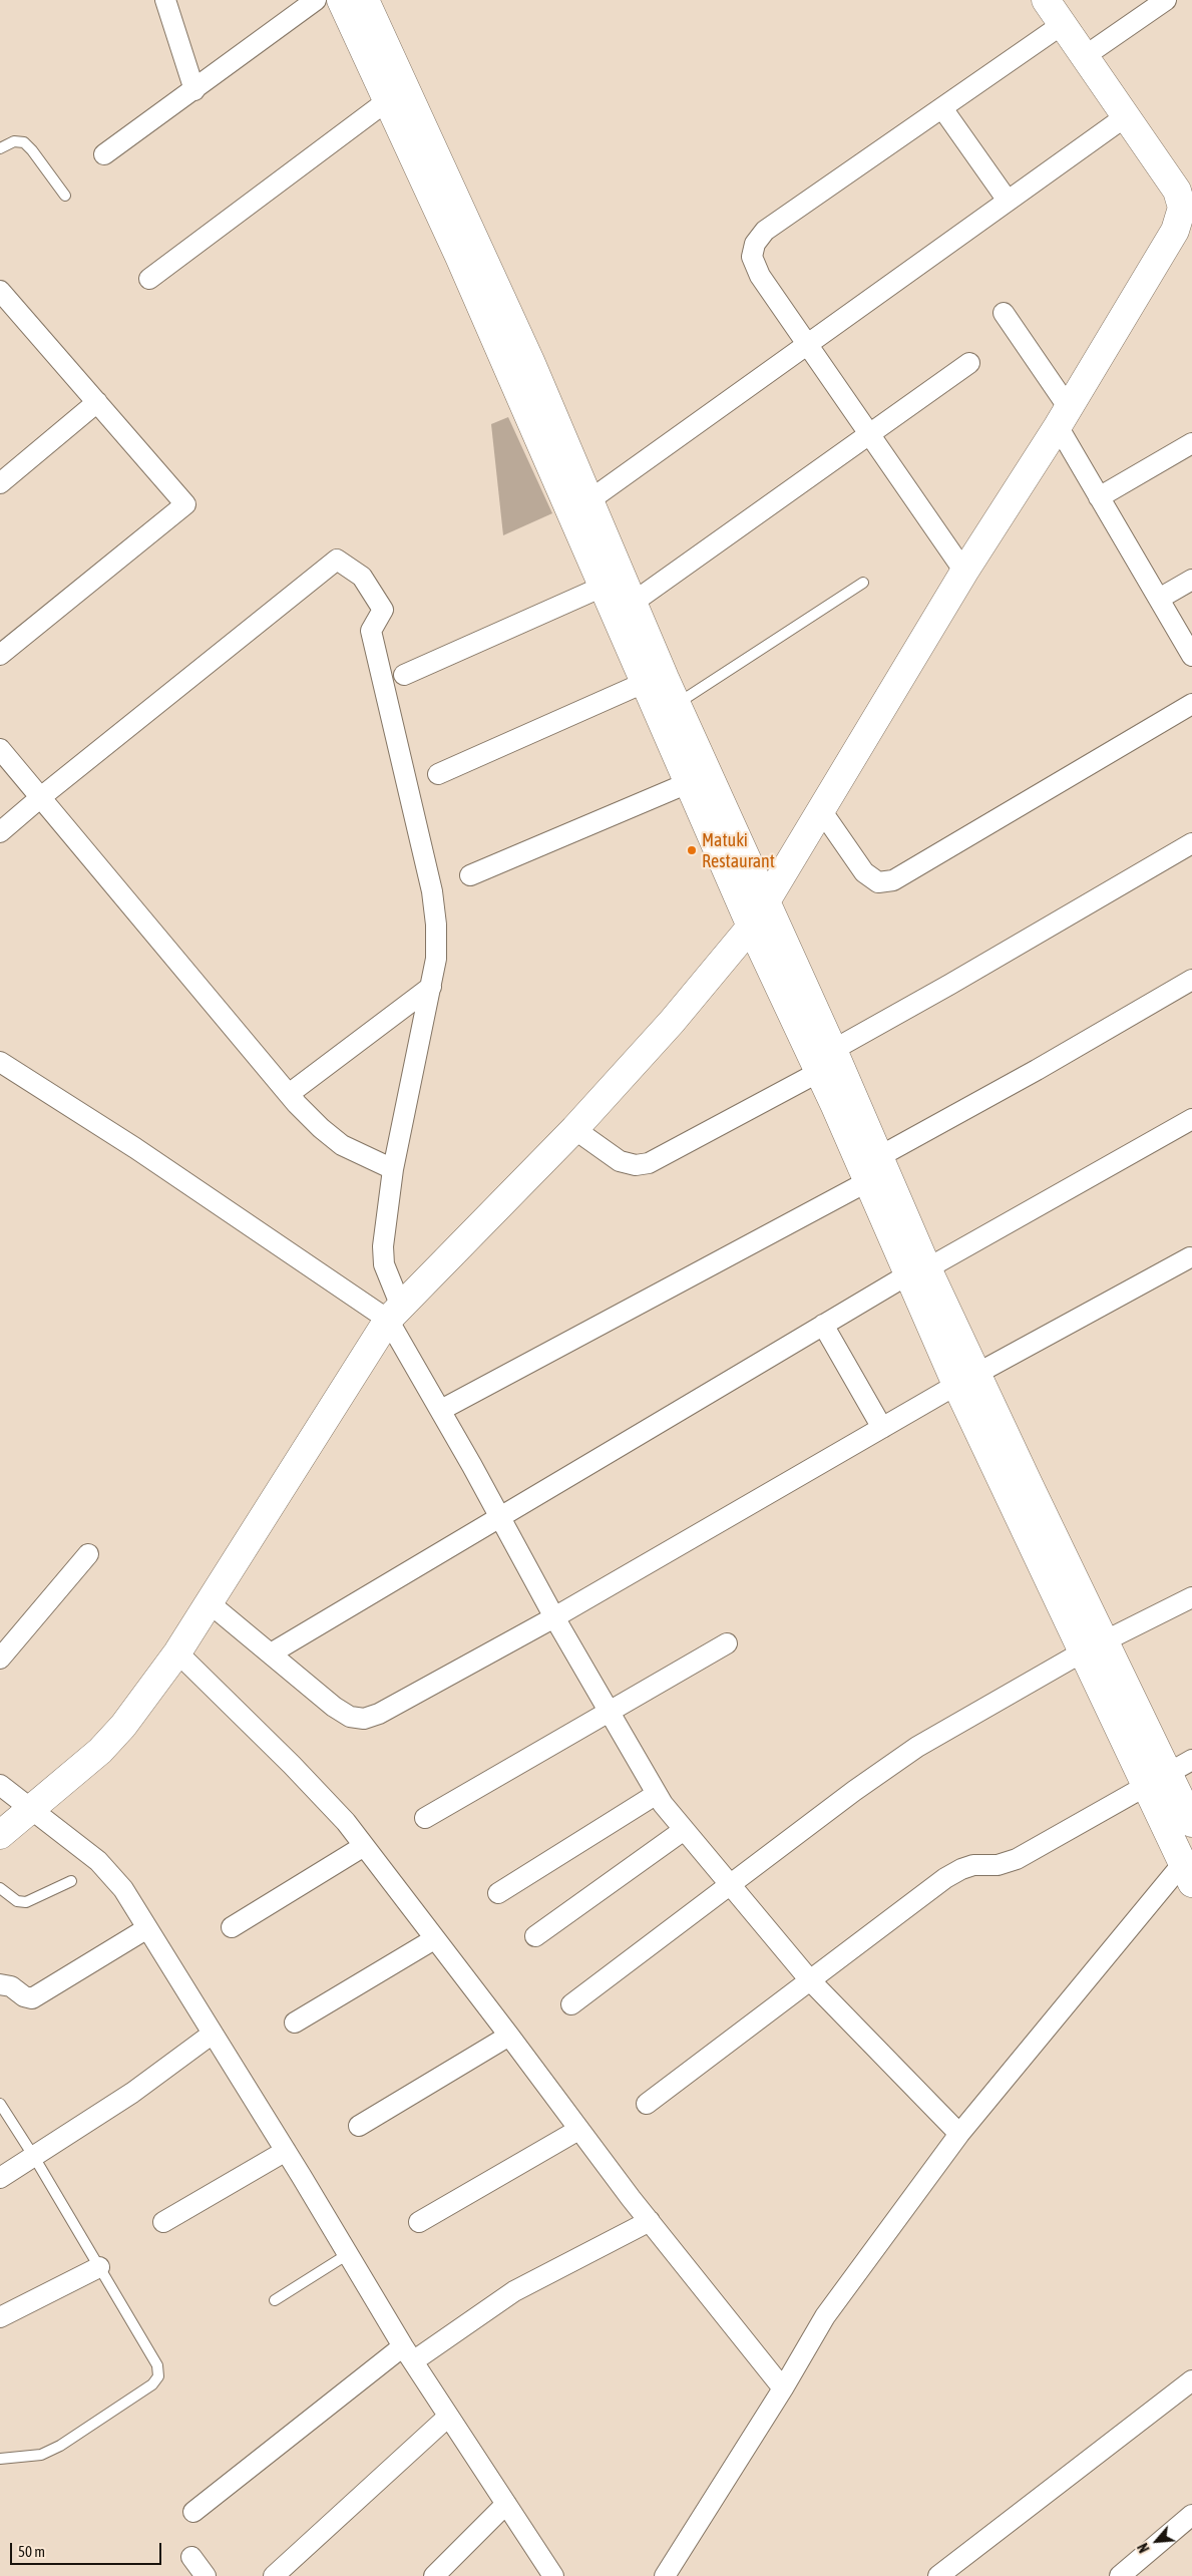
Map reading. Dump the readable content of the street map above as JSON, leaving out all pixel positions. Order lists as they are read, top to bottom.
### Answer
{
  "places": ["Matuki Restaurant"],
  "scale_bar": "50 m",
  "north": "bottom left"
}
